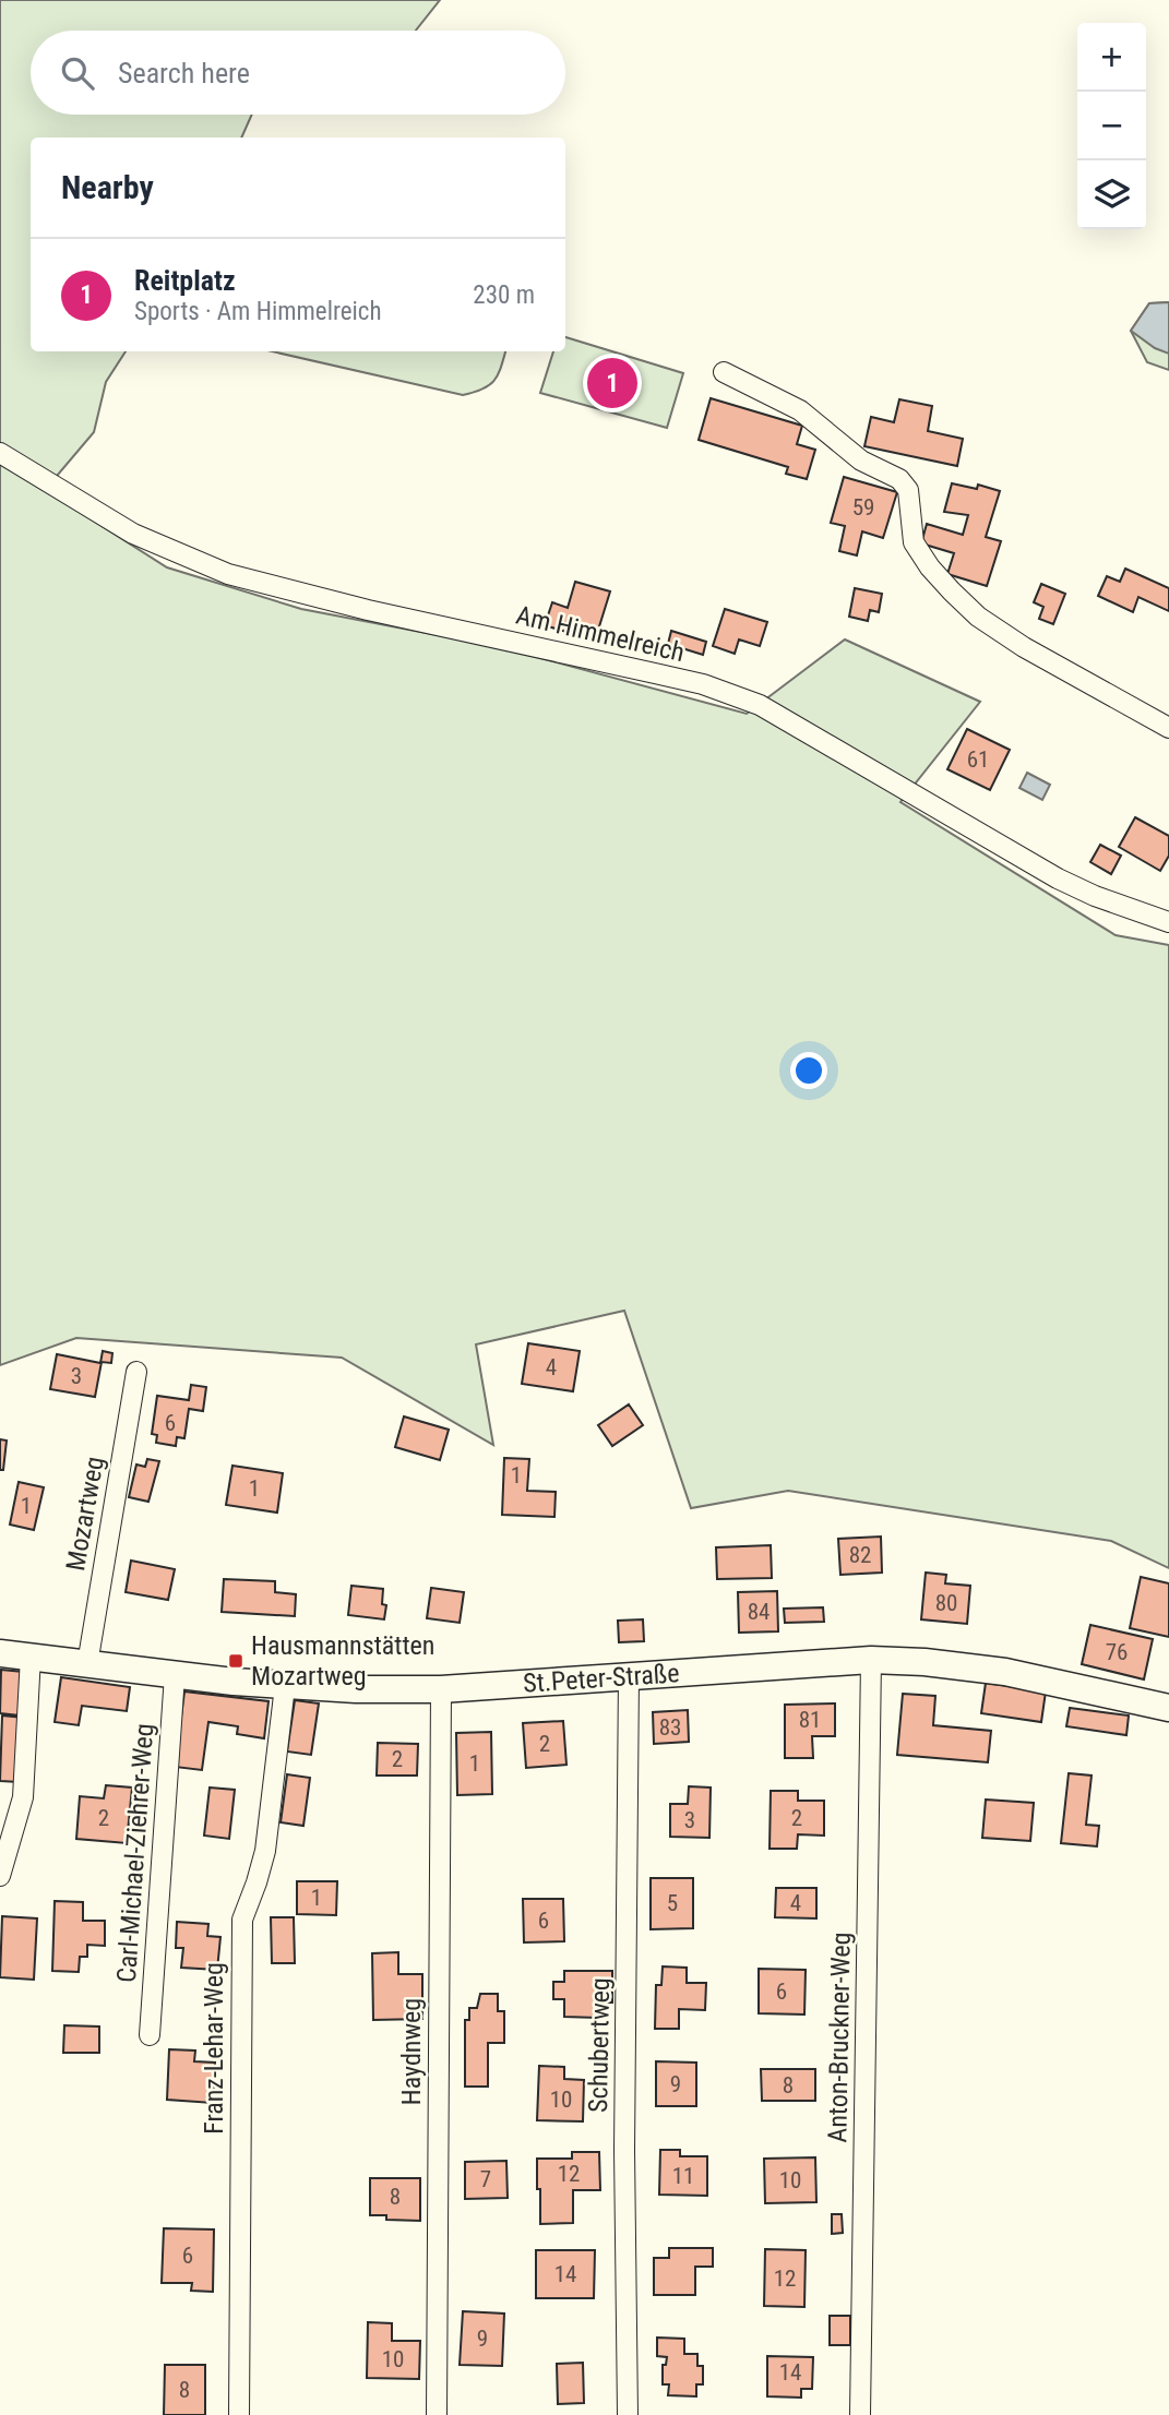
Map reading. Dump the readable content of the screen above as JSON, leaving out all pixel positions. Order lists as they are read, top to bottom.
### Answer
{
  "streets": {
    "main road": ["St.Peter-Straße"],
    "street": [
      "Am Himmelreich",
      "Mozartweg",
      "Carl-Michael-Ziehrer-Weg",
      "Anton-Bruckner-Weg",
      "Schubertweg",
      "Franz-Lehar-Weg",
      "Haydnweg"
    ]
  },
  "crossings": [
    ["Mozartweg", "St.Peter-Straße"],
    ["St.Peter-Straße", "Carl-Michael-Ziehrer-Weg"],
    ["St.Peter-Straße", "Anton-Bruckner-Weg"],
    ["St.Peter-Straße", "Schubertweg"],
    ["St.Peter-Straße", "Franz-Lehar-Weg"],
    ["St.Peter-Straße", "Haydnweg"]
  ],
  "places": {
    "transit": ["Hausmannstätten Mozartweg"]
  },
  "house_numbers": [
    "59",
    "61",
    "4",
    "3",
    "6",
    "1",
    "1",
    "1",
    "82",
    "80",
    "84",
    "76",
    "81",
    "83",
    "2",
    "2",
    "1",
    "2",
    "2",
    "3",
    "1",
    "5",
    "4",
    "6",
    "6",
    "9",
    "8",
    "10",
    "12",
    "11",
    "7",
    "10",
    "8",
    "6",
    "14",
    "12",
    "9",
    "10",
    "14",
    "8"
  ],
  "page": {
    "map_buttons": ["+", "−"],
    "search": "Search here",
    "heading": "Nearby",
    "list": [
      {
        "mark": "1",
        "name": "Reitplatz",
        "note": "Sports · Am Himmelreich",
        "value": "230 m"
      }
    ],
    "pins": "1"
  }
}
